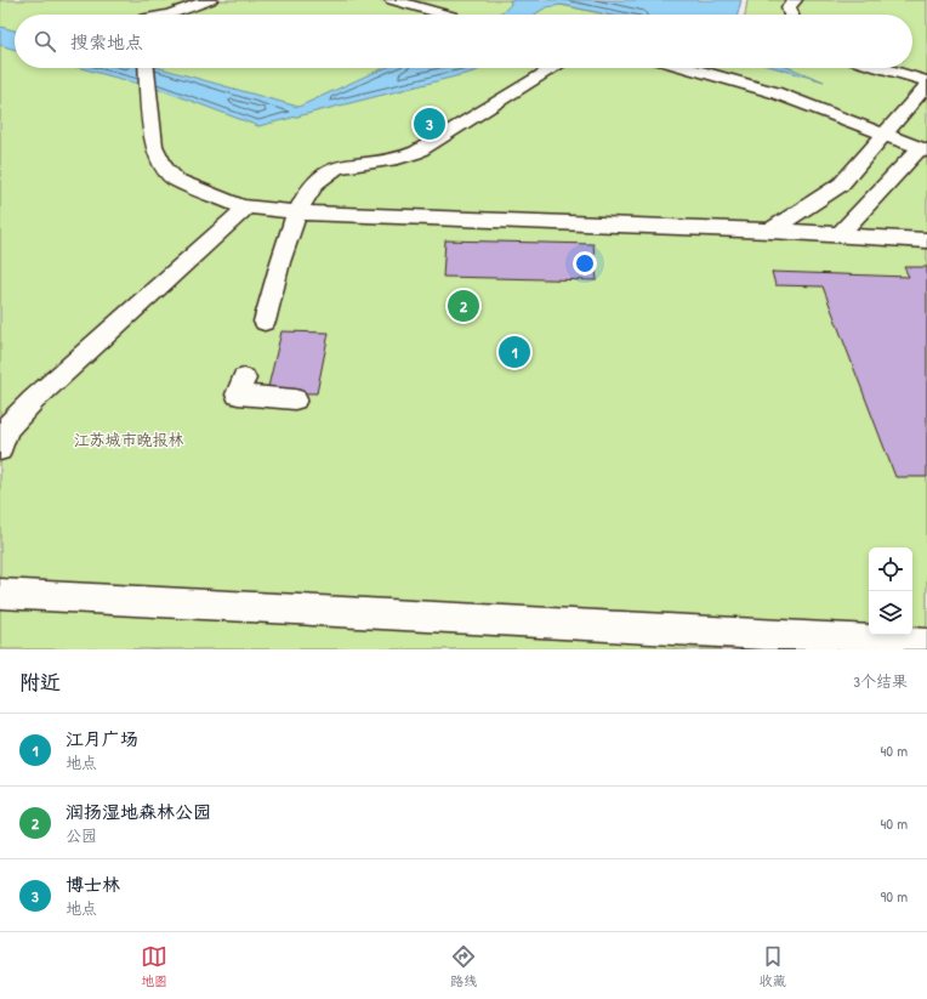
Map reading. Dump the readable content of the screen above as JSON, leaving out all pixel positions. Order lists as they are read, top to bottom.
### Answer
{
  "parks": ["江苏城市晚报林"],
  "page": {
    "search": "搜索地点",
    "pins": ["3", "2", "1"],
    "heading": ["附近", "3个结果"],
    "list": [
      {
        "mark": "1",
        "name": "江月广场",
        "note": "地点",
        "value": "40 m"
      },
      {
        "mark": "2",
        "name": "润扬湿地森林公园",
        "note": "公园",
        "value": "40 m"
      },
      {
        "mark": "3",
        "name": "博士林",
        "note": "地点",
        "value": "90 m"
      }
    ],
    "nav": ["地图", "路线", "收藏"]
  }
}
